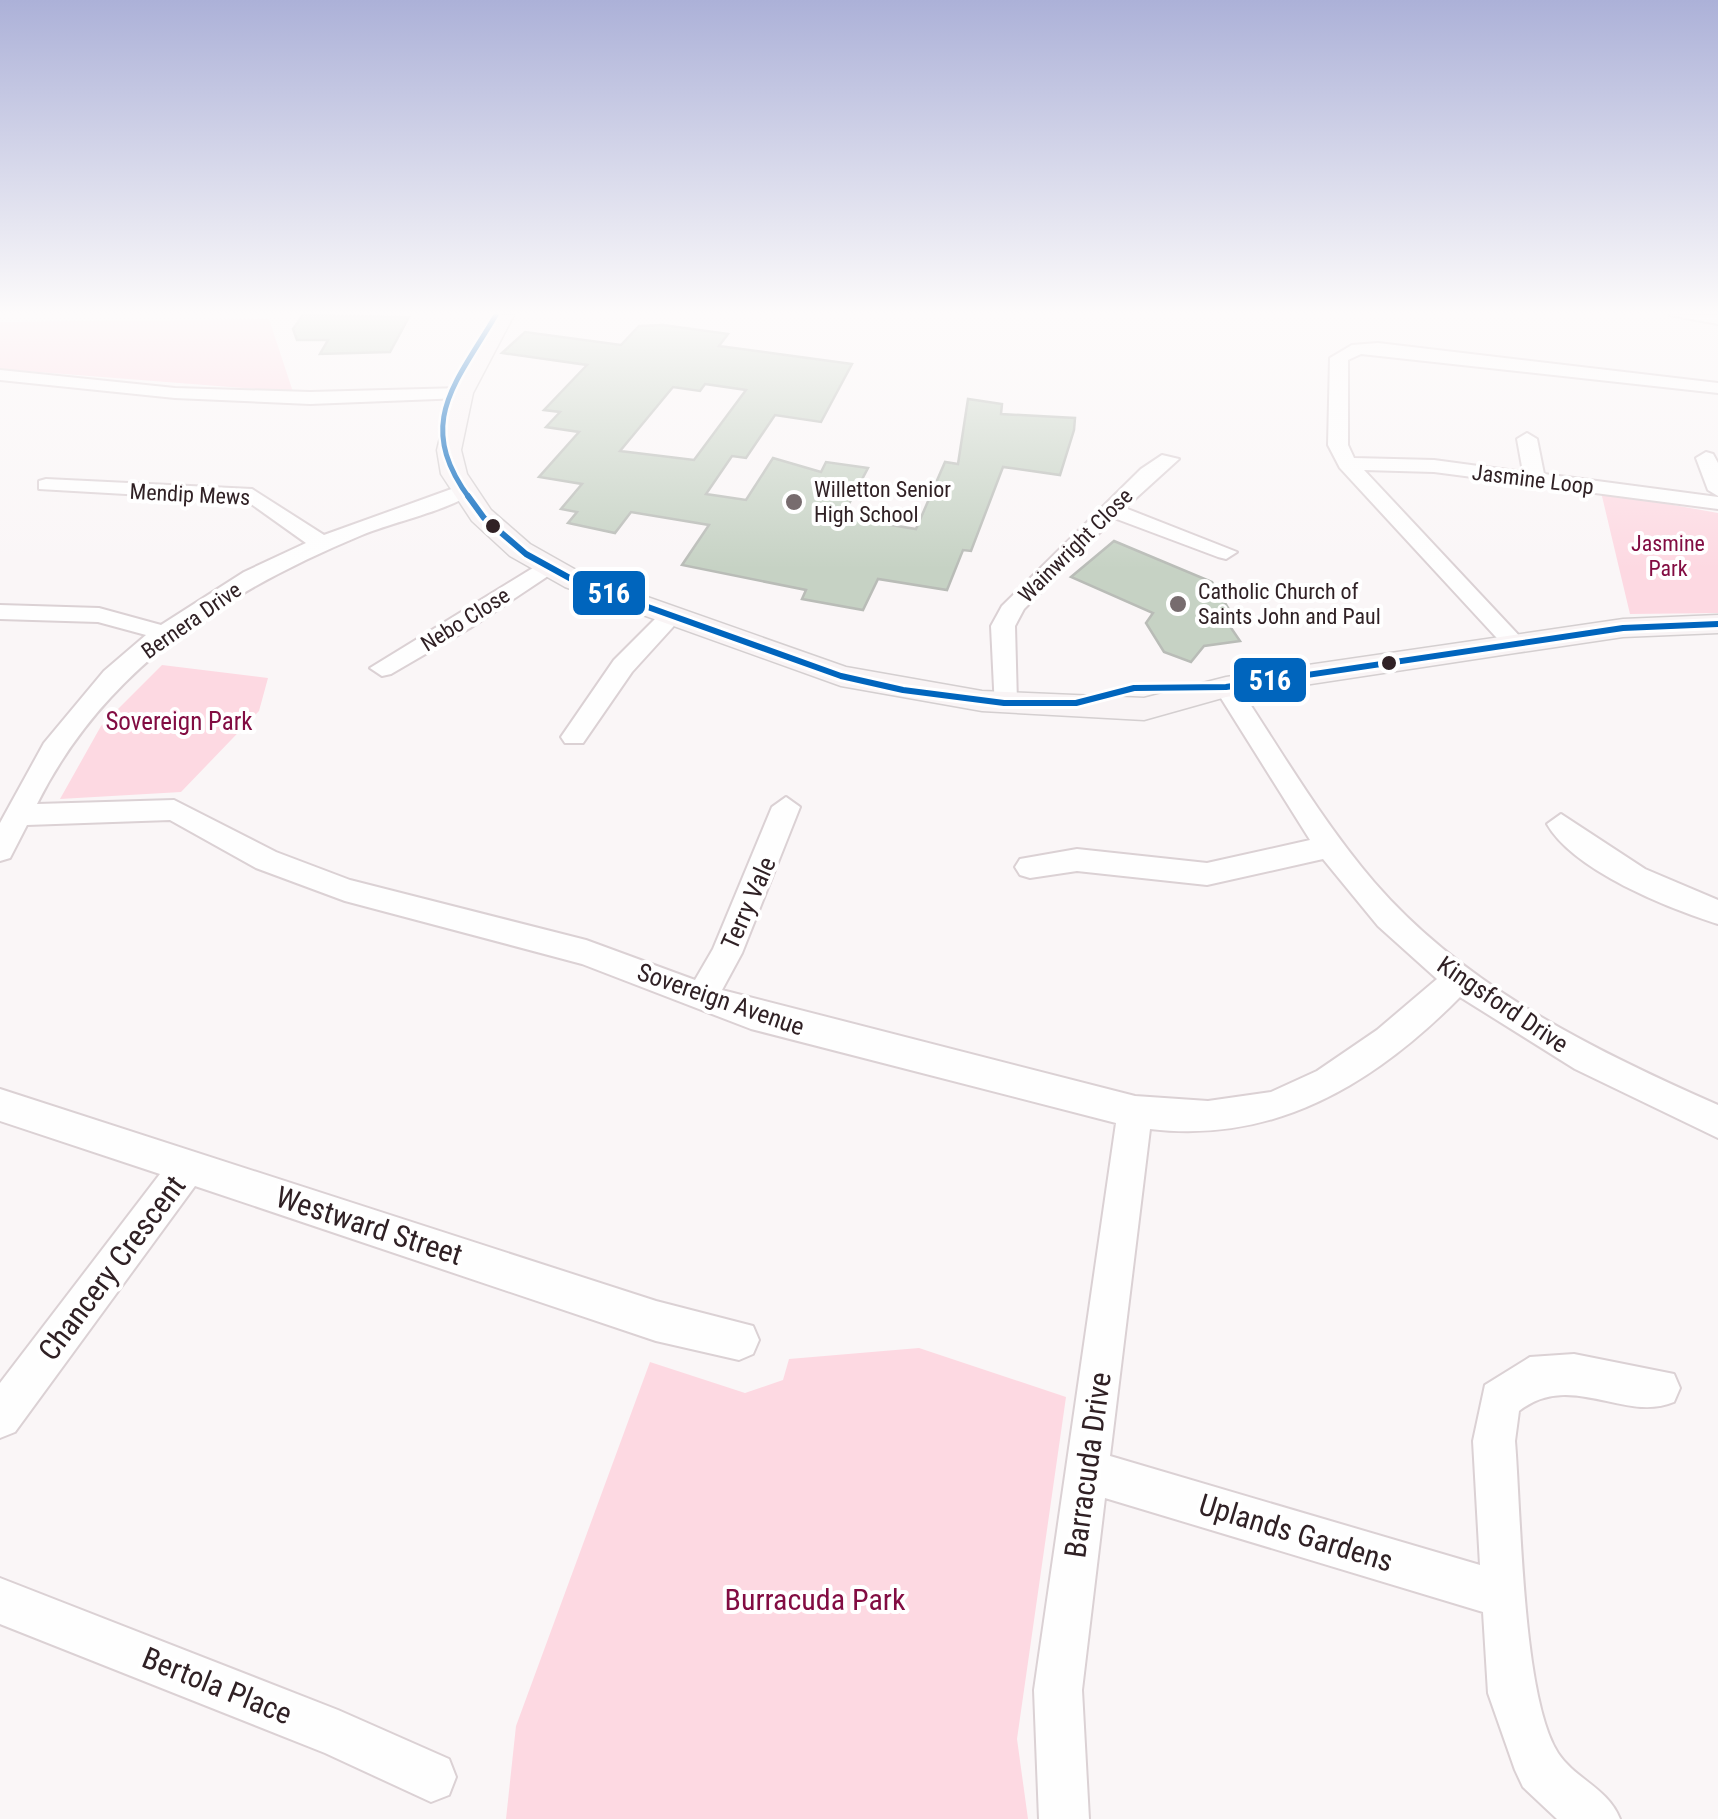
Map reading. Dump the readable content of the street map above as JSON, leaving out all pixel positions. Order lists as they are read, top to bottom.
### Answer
{
  "streets": {
    "street": [
      "Jasmine Loop",
      "Mendip Mews",
      "Wainwright Close",
      "Nebo Close",
      "Bernera Drive",
      "Terry Vale",
      "Sovereign Avenue",
      "Kingsford Drive",
      "Westward Street",
      "Chancery Crescent",
      "Barracuda Drive",
      "Uplands Gardens",
      "Bertola Place"
    ]
  },
  "crossings": [
    ["Mendip Mews", "Bernera Drive"],
    ["Bernera Drive", "Sovereign Avenue"],
    ["Terry Vale", "Sovereign Avenue"],
    ["Sovereign Avenue", "Kingsford Drive"],
    ["Sovereign Avenue", "Barracuda Drive"],
    ["Westward Street", "Chancery Crescent"],
    ["Barracuda Drive", "Uplands Gardens"]
  ],
  "parks": ["Jasmine Park", "Sovereign Park", "Burracuda Park"],
  "places": ["Willetton Senior High School", "Catholic Church of Saints John and Paul"],
  "lines": ["transit line 516"]
}
